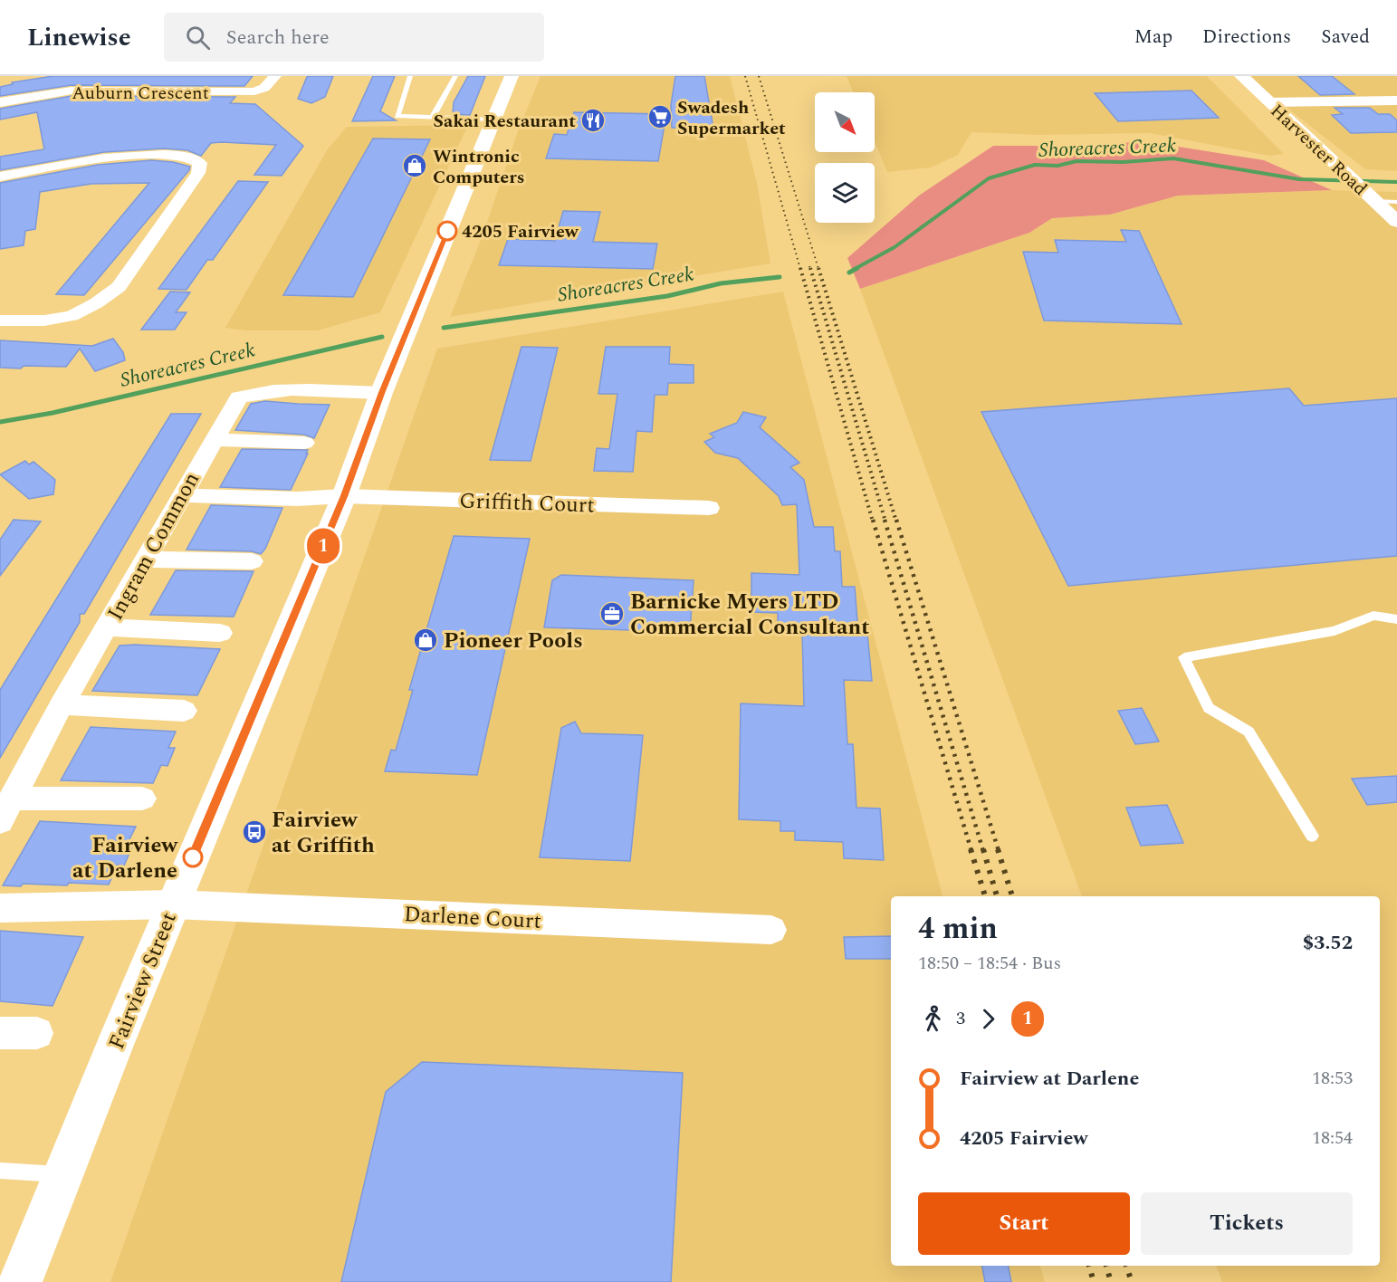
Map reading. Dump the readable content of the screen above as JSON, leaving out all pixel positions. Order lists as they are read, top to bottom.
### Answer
{
  "streets": {
    "main road": ["Harvester Road", "Fairview Street"],
    "street": [
      "Auburn Crescent",
      "Griffith Court",
      "Ingram Common",
      "Darlene Court"
    ]
  },
  "crossings": [
    ["Griffith Court", "Ingram Common"],
    ["Griffith Court", "Fairview Street"],
    ["Ingram Common", "Fairview Street"],
    ["Darlene Court", "Fairview Street"]
  ],
  "water": ["Shoreacres Creek"],
  "places": {
    "supermarket": ["Swadesh Supermarket"],
    "restaurant": ["Sakai Restaurant"],
    "shop": ["Wintronic Computers", "Pioneer Pools"],
    "other": ["4205 Fairview", "Fairview at Darlene"],
    "office": ["Barnicke Myers LTD Commercial Consultant"],
    "bus stop": ["Fairview at Griffith"]
  },
  "lines": ["bus line 1"],
  "north": "bottom right",
  "page": {
    "header": "Linewise",
    "search": "Search here",
    "nav": ["Map", "Directions", "Saved"],
    "on_map": "1",
    "heading": ["4 min", "18:50 – 18:54 · Bus", "$3.52"],
    "legs": ["3", "1"],
    "list": [
      {
        "name": "Fairview at Darlene",
        "value": "18:53"
      },
      {
        "name": "4205 Fairview",
        "value": "18:54"
      }
    ],
    "buttons": ["Start", "Tickets"]
  }
}
